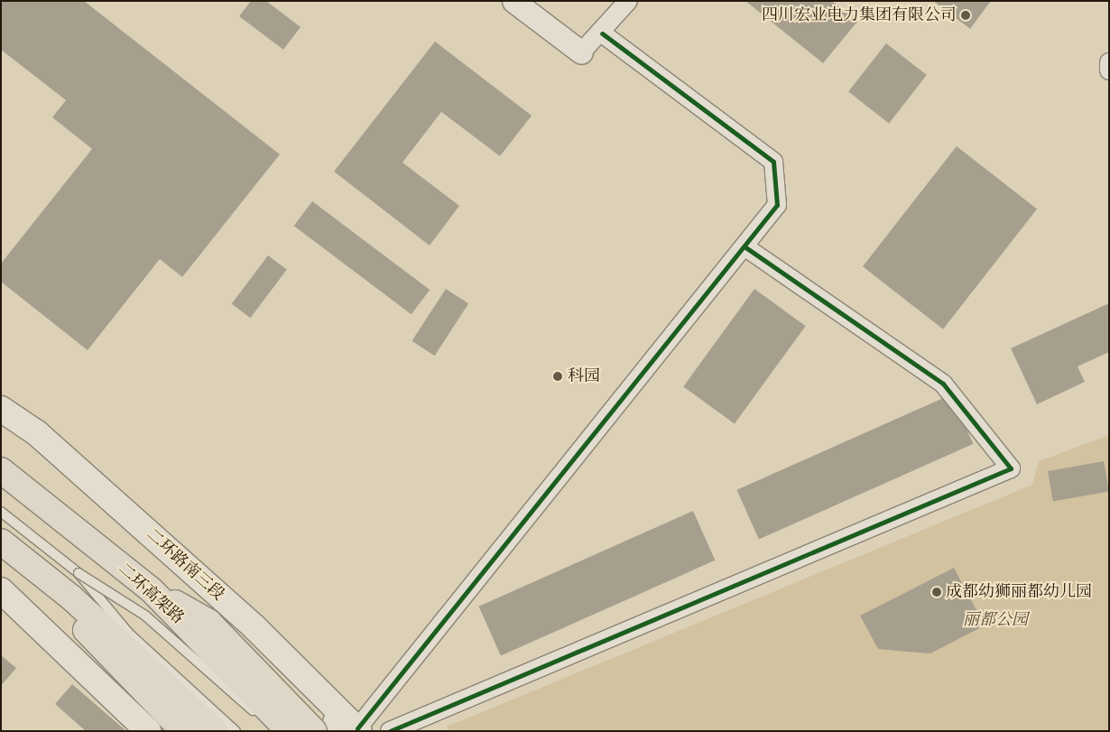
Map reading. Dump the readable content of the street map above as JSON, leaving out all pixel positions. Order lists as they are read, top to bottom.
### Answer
{
  "streets": {
    "highway": ["二环高架路"],
    "main road": ["二环路南三段"]
  },
  "parks": ["丽都公园"],
  "places": ["四川宏业电力集团有限公司", "科园", "成都幼狮丽都幼儿园"]
}
